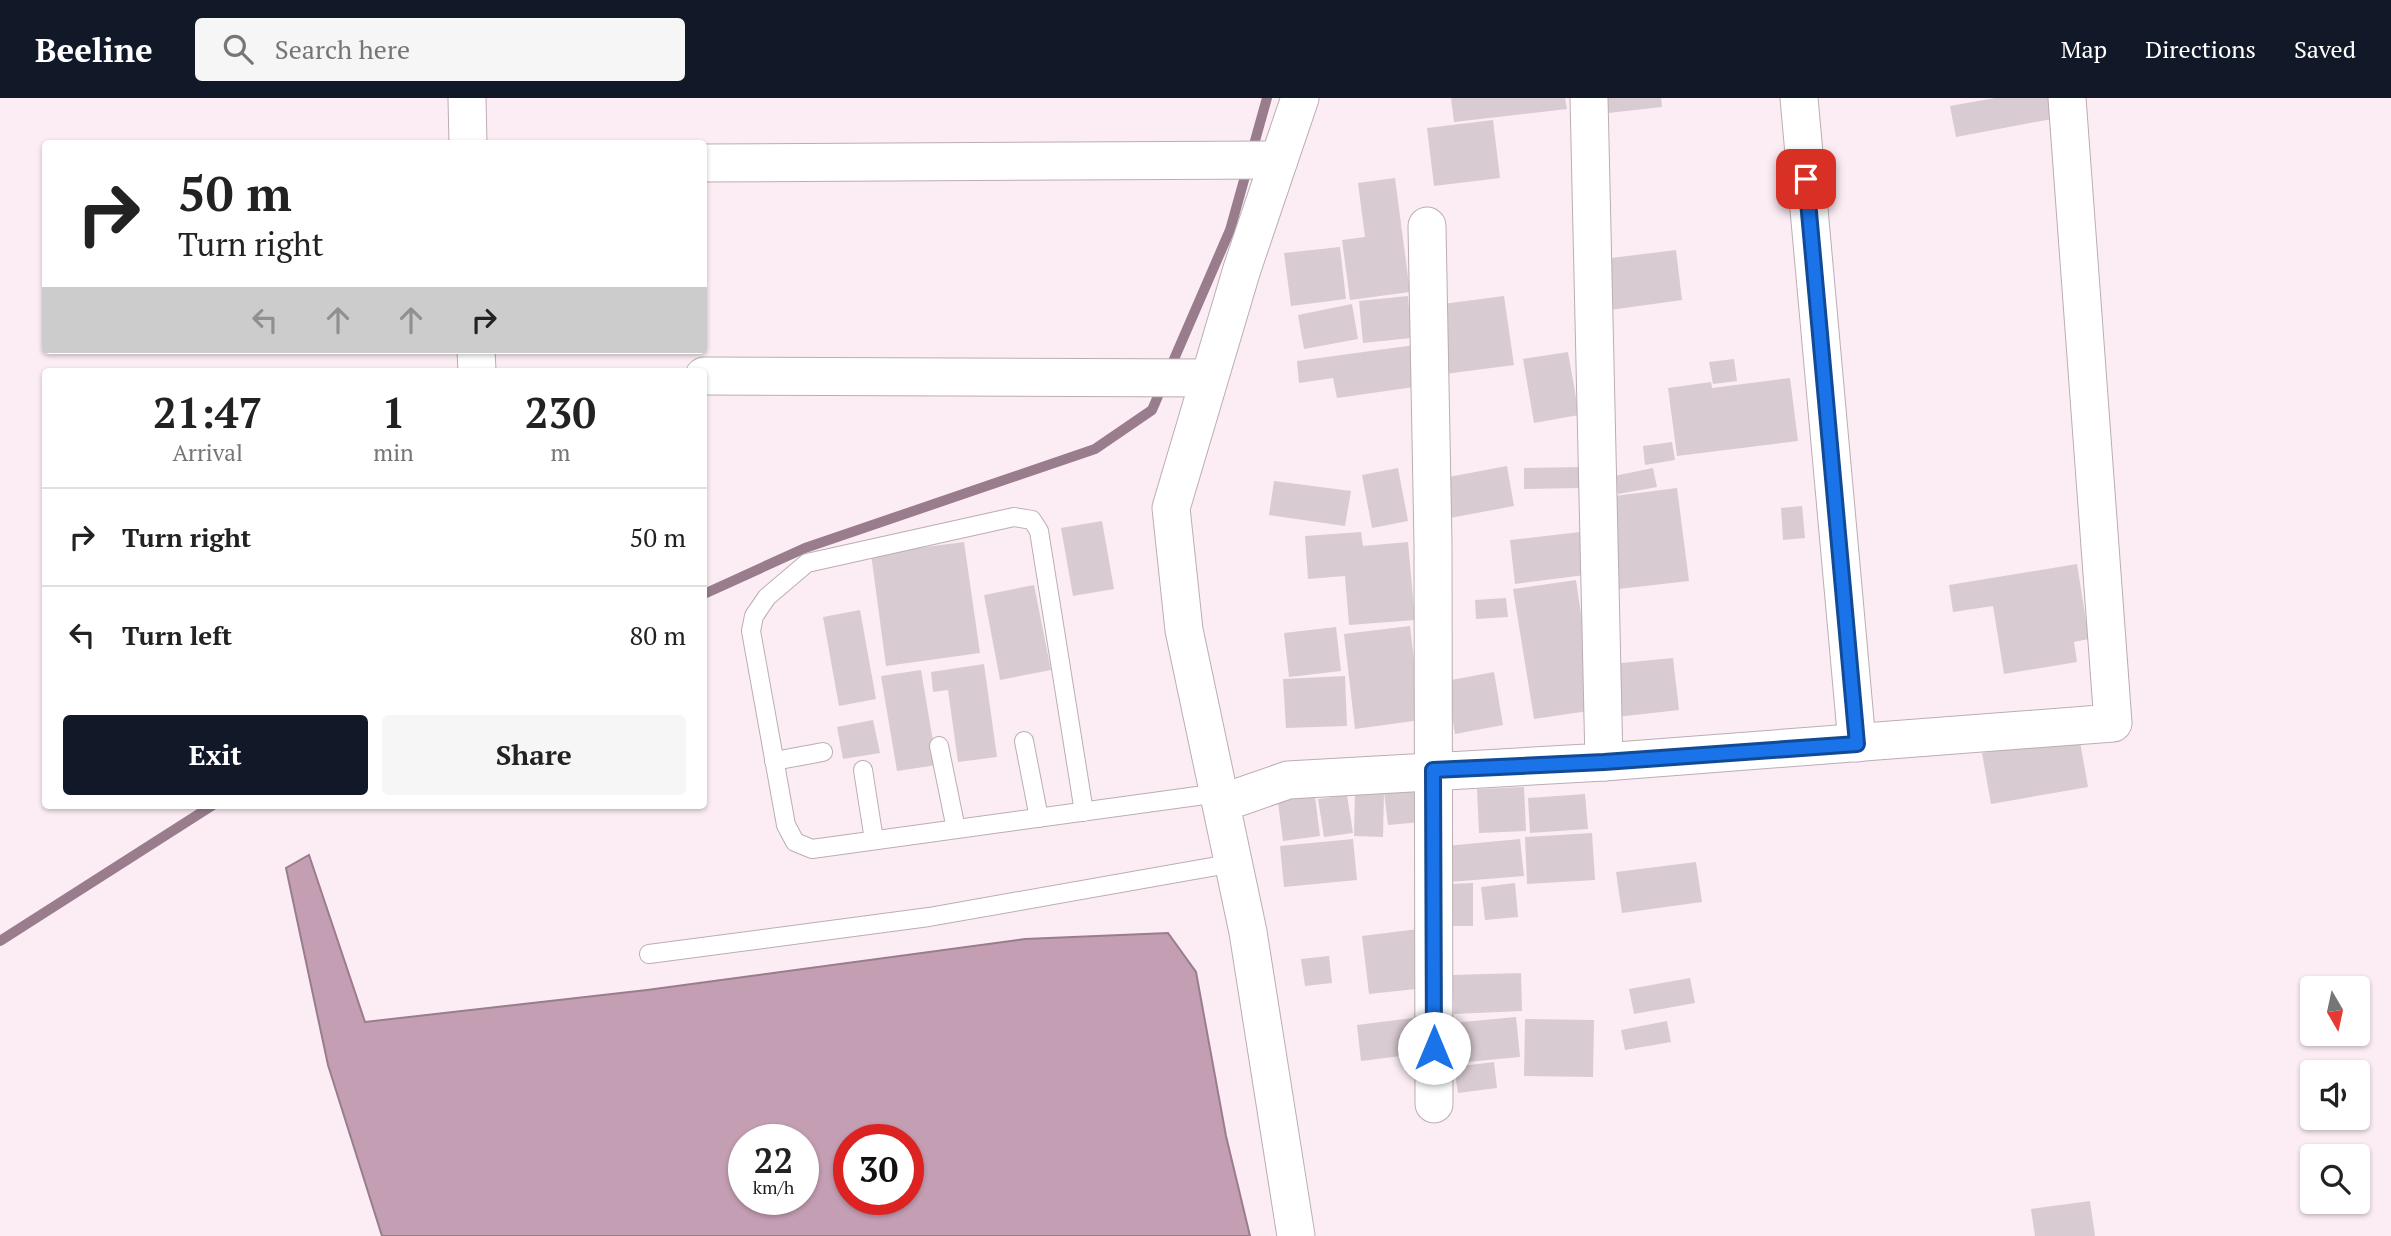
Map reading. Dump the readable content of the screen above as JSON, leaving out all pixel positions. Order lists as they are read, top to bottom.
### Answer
{
  "north": "bottom",
  "page": {
    "header": "Beeline",
    "search": "Search here",
    "nav": ["Map", "Directions", "Saved"],
    "turn": ["50 m", "Turn right"],
    "eta": [
      "21:47",
      "Arrival",
      "1",
      "min",
      "230",
      "m"
    ],
    "list": [
      {
        "name": "Turn right",
        "value": "50 m"
      },
      {
        "name": "Turn left",
        "value": "80 m"
      }
    ],
    "buttons": ["Exit", "Share"],
    "speed": "22 km/h",
    "limit": "30"
  }
}
